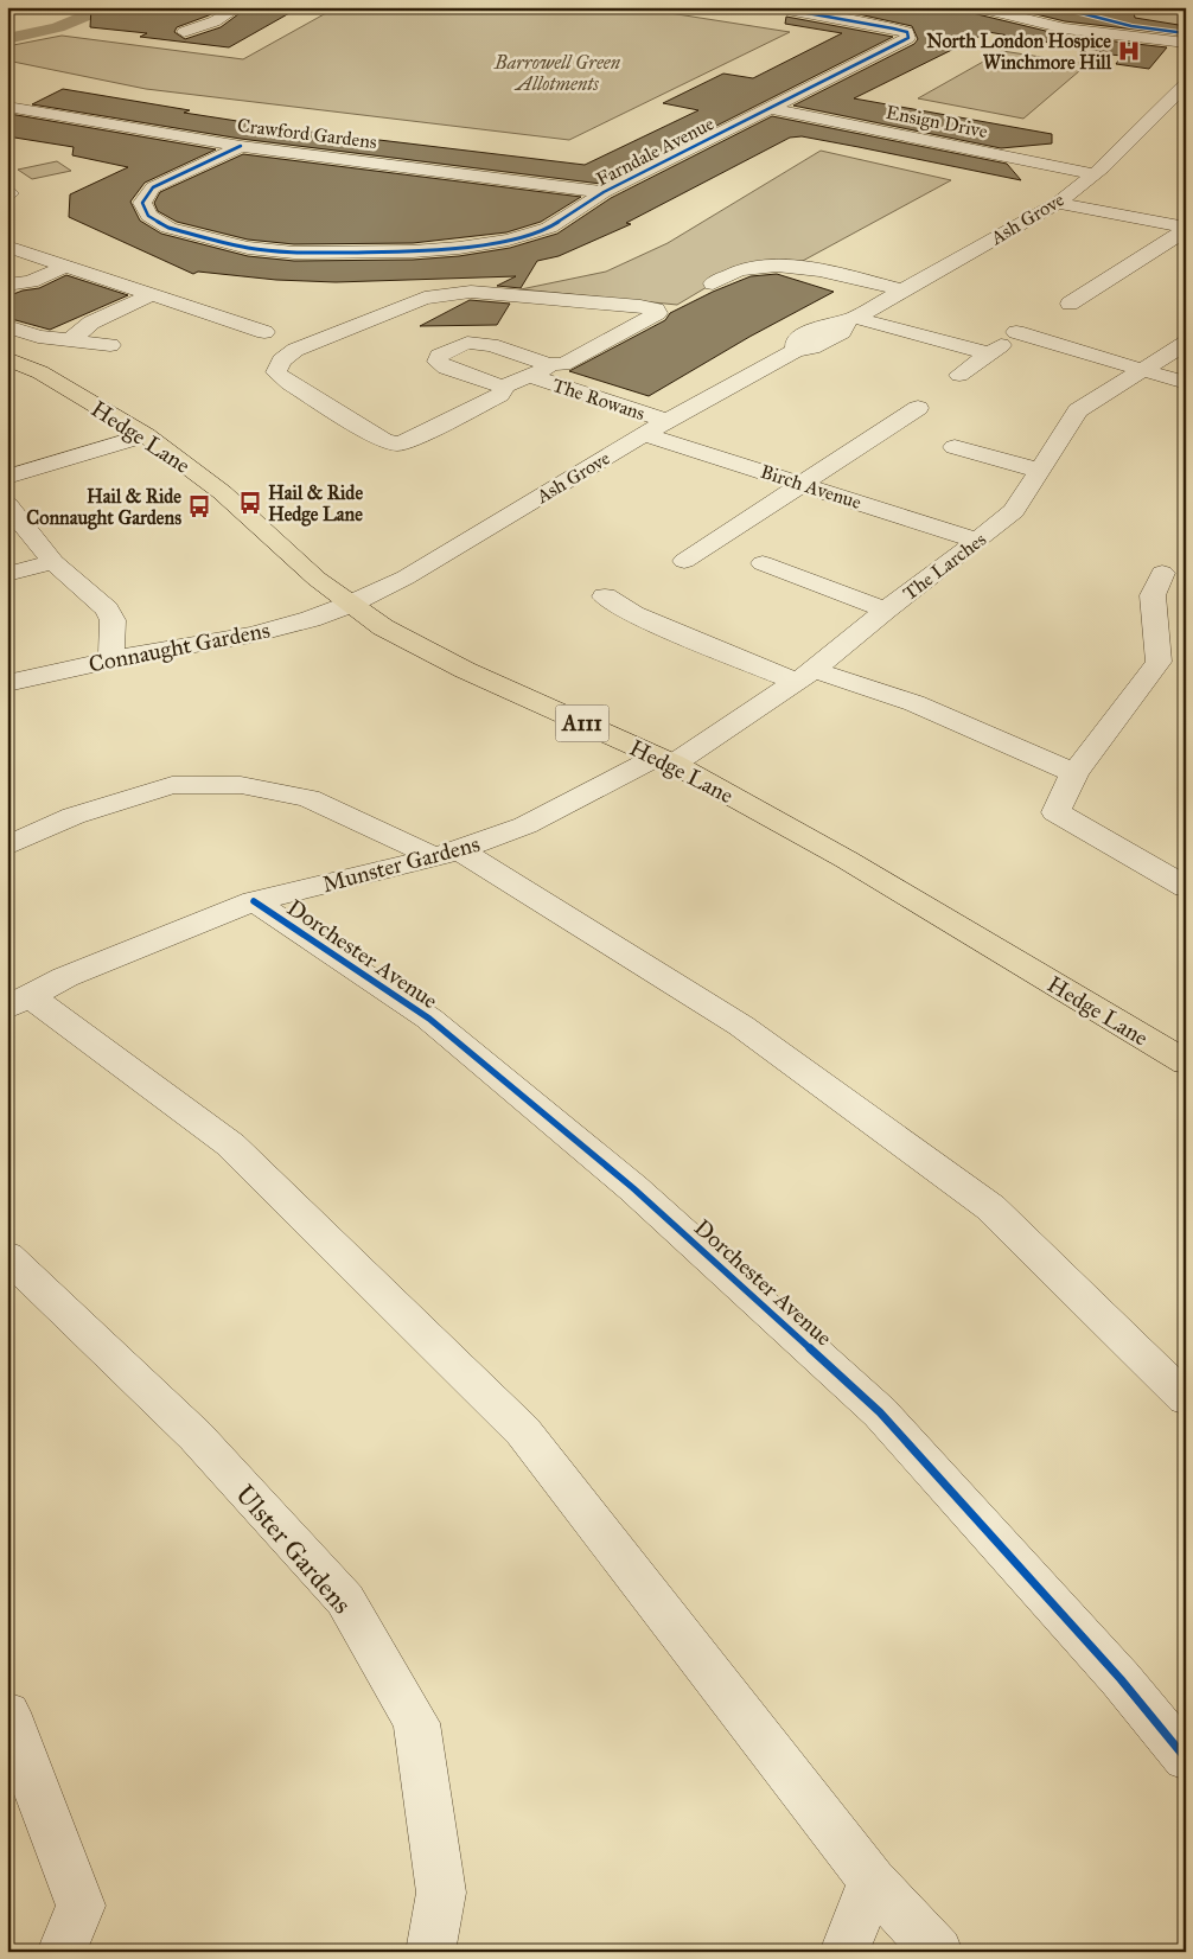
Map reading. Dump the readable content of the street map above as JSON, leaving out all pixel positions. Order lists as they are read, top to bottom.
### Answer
{
  "streets": {
    "main road": ["Hedge Lane", "A111"],
    "street": [
      "Ensign Drive",
      "Crawford Gardens",
      "Farndale Avenue",
      "Ash Grove",
      "The Rowans",
      "Birch Avenue",
      "The Larches",
      "Connaught Gardens",
      "Munster Gardens",
      "Dorchester Avenue",
      "Ulster Gardens"
    ]
  },
  "crossings": [
    ["Ensign Drive", "Farndale Avenue"],
    ["Ensign Drive", "Ash Grove"],
    ["Crawford Gardens", "Farndale Avenue"],
    ["Ash Grove", "The Rowans"],
    ["Ash Grove", "Hedge Lane"],
    ["Ash Grove", "Birch Avenue"],
    ["Ash Grove", "Connaught Gardens"],
    ["Hedge Lane", "The Larches"],
    ["Hedge Lane", "Connaught Gardens"],
    ["Hedge Lane", "Munster Gardens"],
    ["Birch Avenue", "The Larches"],
    ["The Larches", "Munster Gardens"],
    ["Munster Gardens", "Dorchester Avenue"]
  ],
  "parks": ["Barrowell Green Allotments"],
  "places": {
    "hospital": ["North London Hospice Winchmore Hill"],
    "bus stop": ["Hail & Ride Hedge Lane", "Hail & Ride Connaught Gardens"]
  }
}
